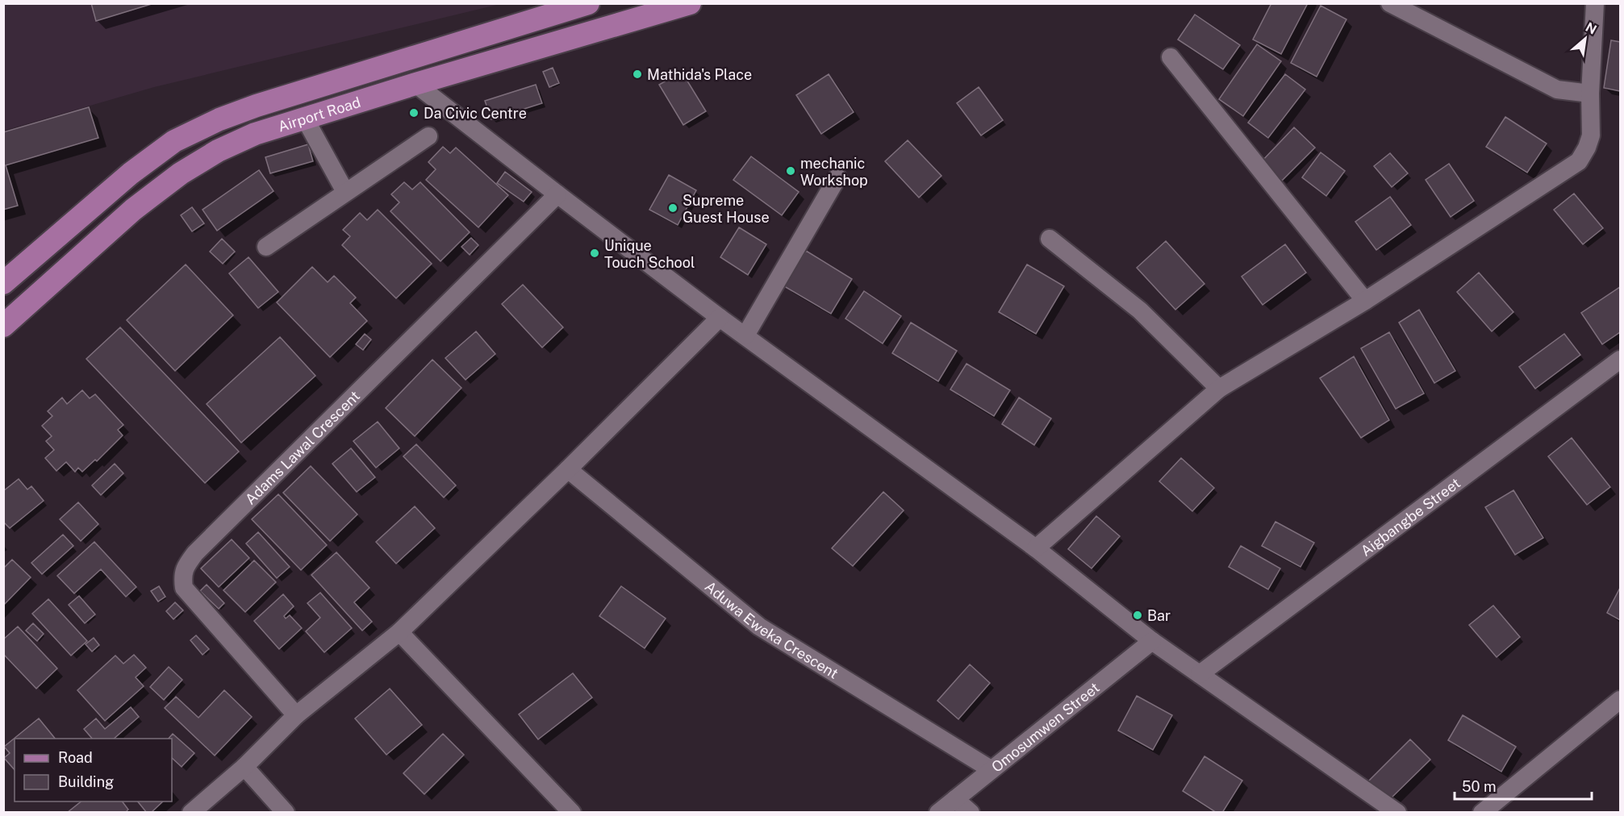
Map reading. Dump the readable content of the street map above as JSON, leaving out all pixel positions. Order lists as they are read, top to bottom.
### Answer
{
  "streets": {
    "main road": ["Airport Road"],
    "street": [
      "Adams Lawal Crescent",
      "Aigbangbe Street",
      "Aduwa Eweka Crescent",
      "Omosumwen Street"
    ]
  },
  "crossings": [
    ["Aduwa Eweka Crescent", "Omosumwen Street"]
  ],
  "places": [
    "Mathida's Place",
    "Da Civic Centre",
    "mechanic Workshop",
    "Supreme Guest House",
    "Unique Touch School",
    "Bar"
  ],
  "legend": ["Road", "Building"],
  "scale_bar": "50 m",
  "north": "top right"
}
